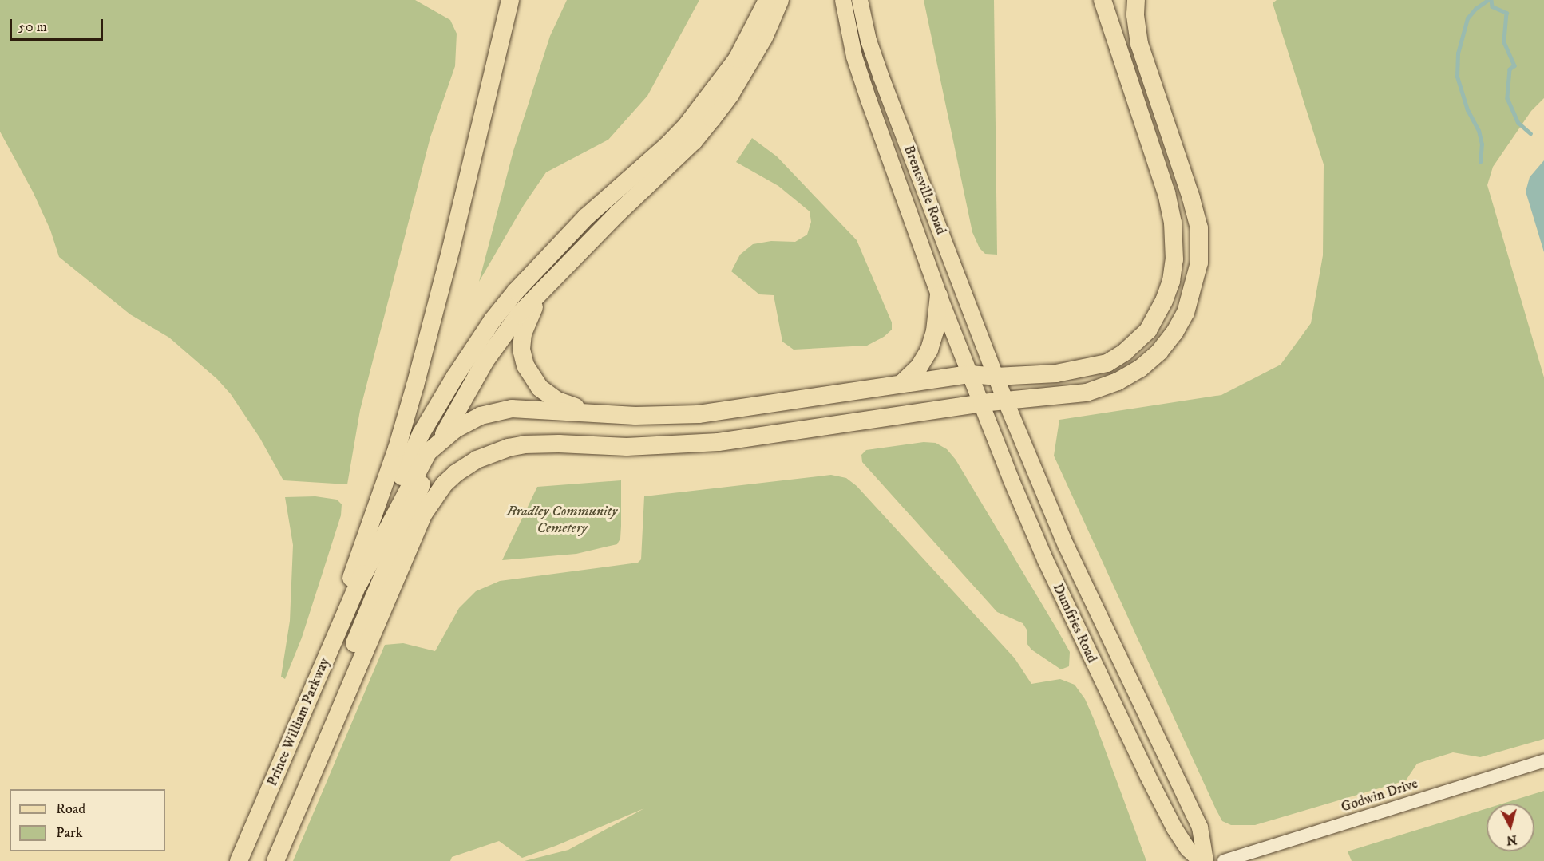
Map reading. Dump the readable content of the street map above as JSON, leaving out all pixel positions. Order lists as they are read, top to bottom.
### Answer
{
  "streets": {
    "highway": ["Prince William Parkway"],
    "main road": ["Brentsville Road", "Dumfries Road"],
    "street": ["Godwin Drive"]
  },
  "crossings": [
    ["Brentsville Road", "Dumfries Road"]
  ],
  "parks": ["Bradley Community Cemetery"],
  "legend": ["Road", "Park"],
  "scale_bar": "50 m",
  "north": "bottom"
}
